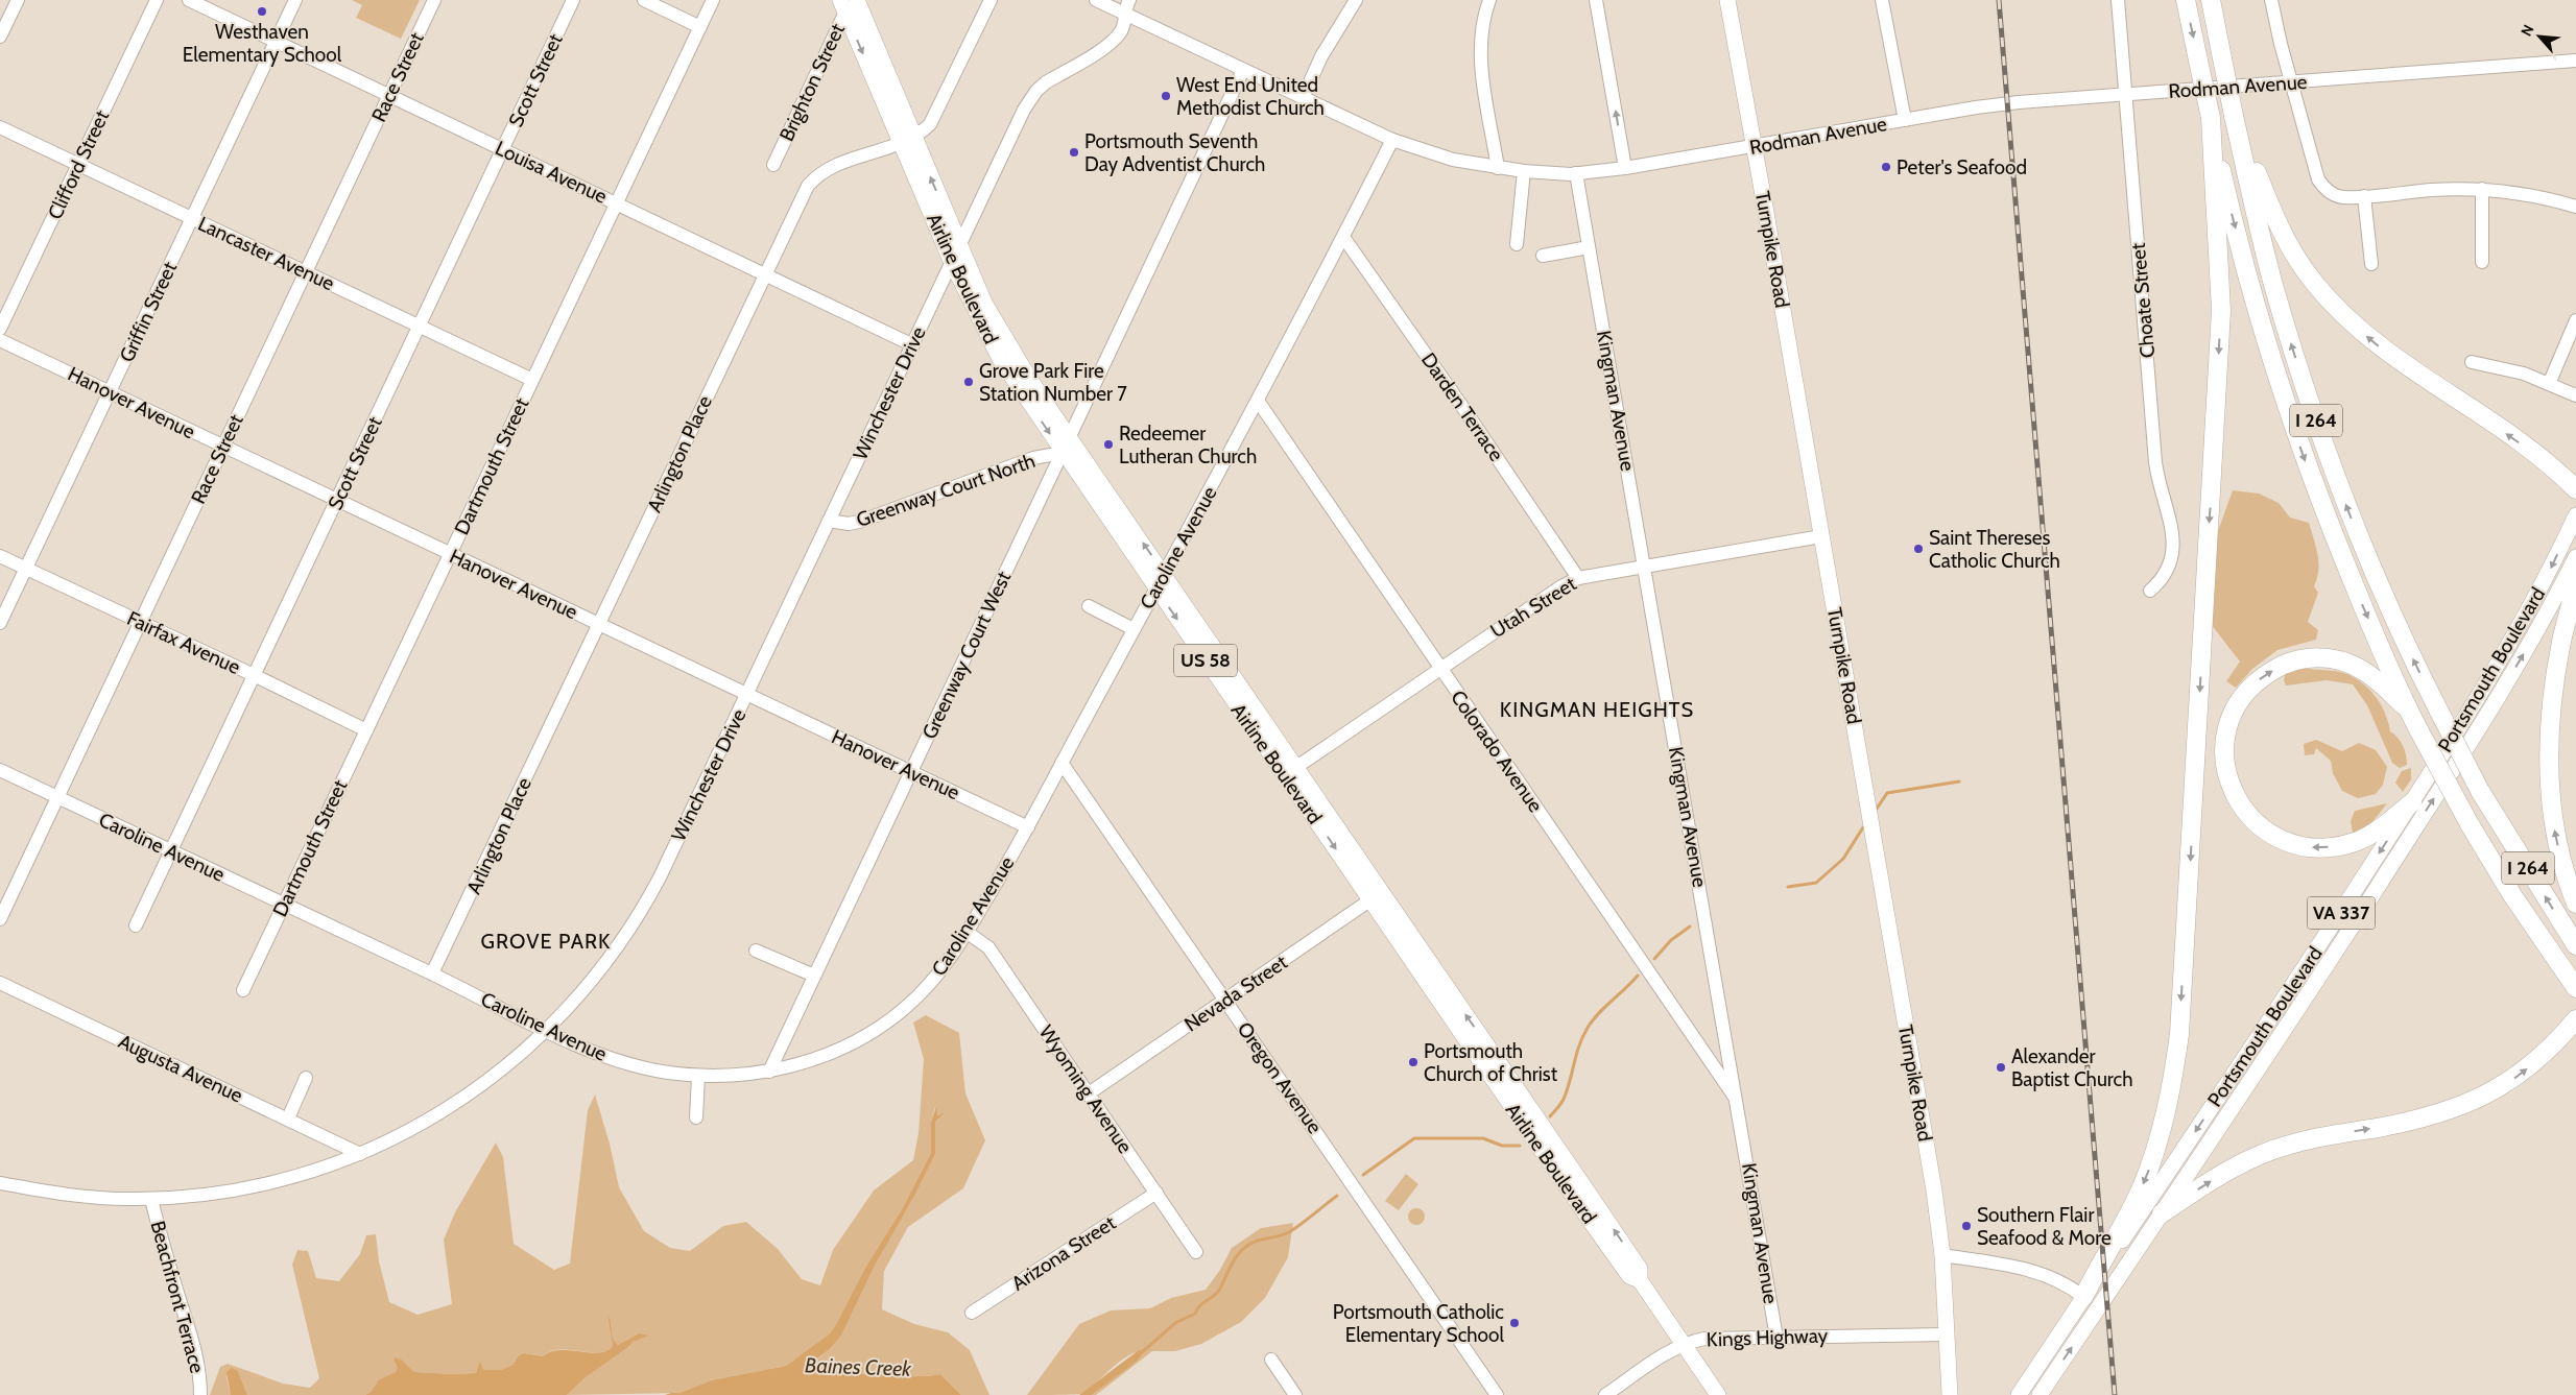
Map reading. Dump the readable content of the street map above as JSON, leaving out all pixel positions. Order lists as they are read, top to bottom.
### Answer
{
  "streets": {
    "highway": ["I 264"],
    "main road": [
      "Turnpike Road",
      "Airline Boulevard",
      "US 58",
      "Portsmouth Boulevard",
      "VA 337"
    ],
    "street": [
      "Race Street",
      "Scott Street",
      "Brighton Street",
      "Rodman Avenue",
      "Clifford Street",
      "Louisa Avenue",
      "Lancaster Avenue",
      "Choate Street",
      "Griffin Street",
      "Winchester Drive",
      "Kingman Avenue",
      "Hanover Avenue",
      "Darden Terrace",
      "Arlington Place",
      "Dartmouth Street",
      "Greenway Court North",
      "Caroline Avenue",
      "Utah Street",
      "Fairfax Avenue",
      "Greenway Court West",
      "Colorado Avenue",
      "Nevada Street",
      "Augusta Avenue",
      "Oregon Avenue",
      "Wyoming Avenue",
      "Arizona Street",
      "Beachfront Terrace",
      "Kings Highway"
    ]
  },
  "crossings": [
    ["Race Street", "Louisa Avenue"],
    ["Race Street", "Lancaster Avenue"],
    ["Race Street", "Hanover Avenue"],
    ["Race Street", "Caroline Avenue"],
    ["Race Street", "Fairfax Avenue"],
    ["Scott Street", "Louisa Avenue"],
    ["Scott Street", "Lancaster Avenue"],
    ["Scott Street", "Hanover Avenue"],
    ["Scott Street", "Caroline Avenue"],
    ["Scott Street", "Fairfax Avenue"],
    ["Brighton Street", "Airline Boulevard"],
    ["Rodman Avenue", "Turnpike Road"],
    ["Rodman Avenue", "Choate Street"],
    ["Rodman Avenue", "Winchester Drive"],
    ["Rodman Avenue", "Kingman Avenue"],
    ["Rodman Avenue", "Caroline Avenue"],
    ["Rodman Avenue", "Greenway Court West"],
    ["Clifford Street", "Lancaster Avenue"],
    ["Louisa Avenue", "Griffin Street"],
    ["Louisa Avenue", "Winchester Drive"],
    ["Louisa Avenue", "Arlington Place"],
    ["Louisa Avenue", "Dartmouth Street"],
    ["Turnpike Road", "Utah Street"],
    ["Turnpike Road", "Kings Highway"],
    ["Lancaster Avenue", "Griffin Street"],
    ["Lancaster Avenue", "Dartmouth Street"],
    ["Airline Boulevard", "Winchester Drive"],
    ["Airline Boulevard", "Arlington Place"],
    ["Airline Boulevard", "Greenway Court North"],
    ["Airline Boulevard", "Caroline Avenue"],
    ["Airline Boulevard", "Utah Street"],
    ["Airline Boulevard", "Greenway Court West"],
    ["Airline Boulevard", "Nevada Street"],
    ["Airline Boulevard", "Kings Highway"],
    ["Griffin Street", "Hanover Avenue"],
    ["Griffin Street", "Fairfax Avenue"],
    ["Winchester Drive", "Hanover Avenue"],
    ["Winchester Drive", "Greenway Court North"],
    ["Winchester Drive", "Caroline Avenue"],
    ["Winchester Drive", "Augusta Avenue"],
    ["Winchester Drive", "Beachfront Terrace"],
    ["Kingman Avenue", "Utah Street"],
    ["Kingman Avenue", "Colorado Avenue"],
    ["Kingman Avenue", "Kings Highway"],
    ["Hanover Avenue", "Arlington Place"],
    ["Hanover Avenue", "Dartmouth Street"],
    ["Hanover Avenue", "Caroline Avenue"],
    ["Hanover Avenue", "Greenway Court West"],
    ["Darden Terrace", "Caroline Avenue"],
    ["Darden Terrace", "Utah Street"],
    ["Arlington Place", "Caroline Avenue"],
    ["Dartmouth Street", "Caroline Avenue"],
    ["Dartmouth Street", "Fairfax Avenue"],
    ["Greenway Court North", "Greenway Court West"],
    ["Caroline Avenue", "Greenway Court West"],
    ["Caroline Avenue", "Colorado Avenue"],
    ["Caroline Avenue", "Oregon Avenue"],
    ["Caroline Avenue", "Wyoming Avenue"],
    ["Utah Street", "Colorado Avenue"],
    ["Nevada Street", "Oregon Avenue"],
    ["Nevada Street", "Wyoming Avenue"],
    ["Wyoming Avenue", "Arizona Street"]
  ],
  "districts": ["KINGMAN HEIGHTS", "GROVE PARK"],
  "water": ["Baines Creek"],
  "places": [
    "Westhaven Elementary School",
    "West End United Methodist Church",
    "Portsmouth Seventh Day Adventist Church",
    "Peter's Seafood",
    "Grove Park Fire Station Number 7",
    "Redeemer Lutheran Church",
    "Saint Thereses Catholic Church",
    "Portsmouth Church of Christ",
    "Alexander Baptist Church",
    "Southern Flair Seafood & More",
    "Portsmouth Catholic Elementary School"
  ],
  "north": "top left"
}
